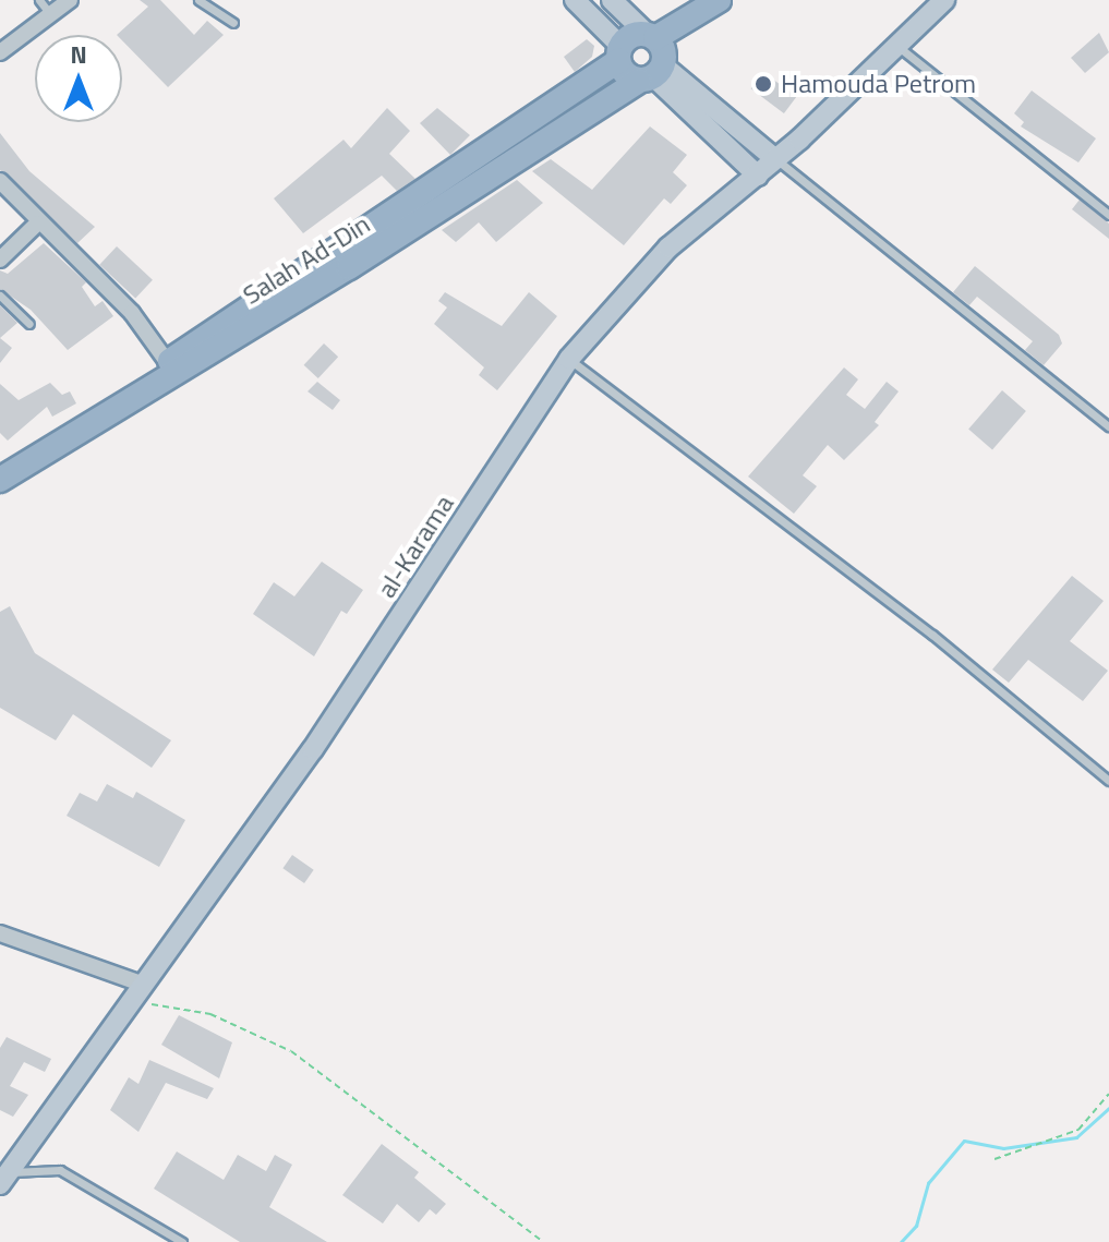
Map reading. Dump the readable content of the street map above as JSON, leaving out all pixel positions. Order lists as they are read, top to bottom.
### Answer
{
  "streets": {
    "highway": ["Salah Ad-Din"],
    "main road": ["al-Karama"]
  },
  "places": ["Hamouda Petrom"],
  "north": "top"
}
